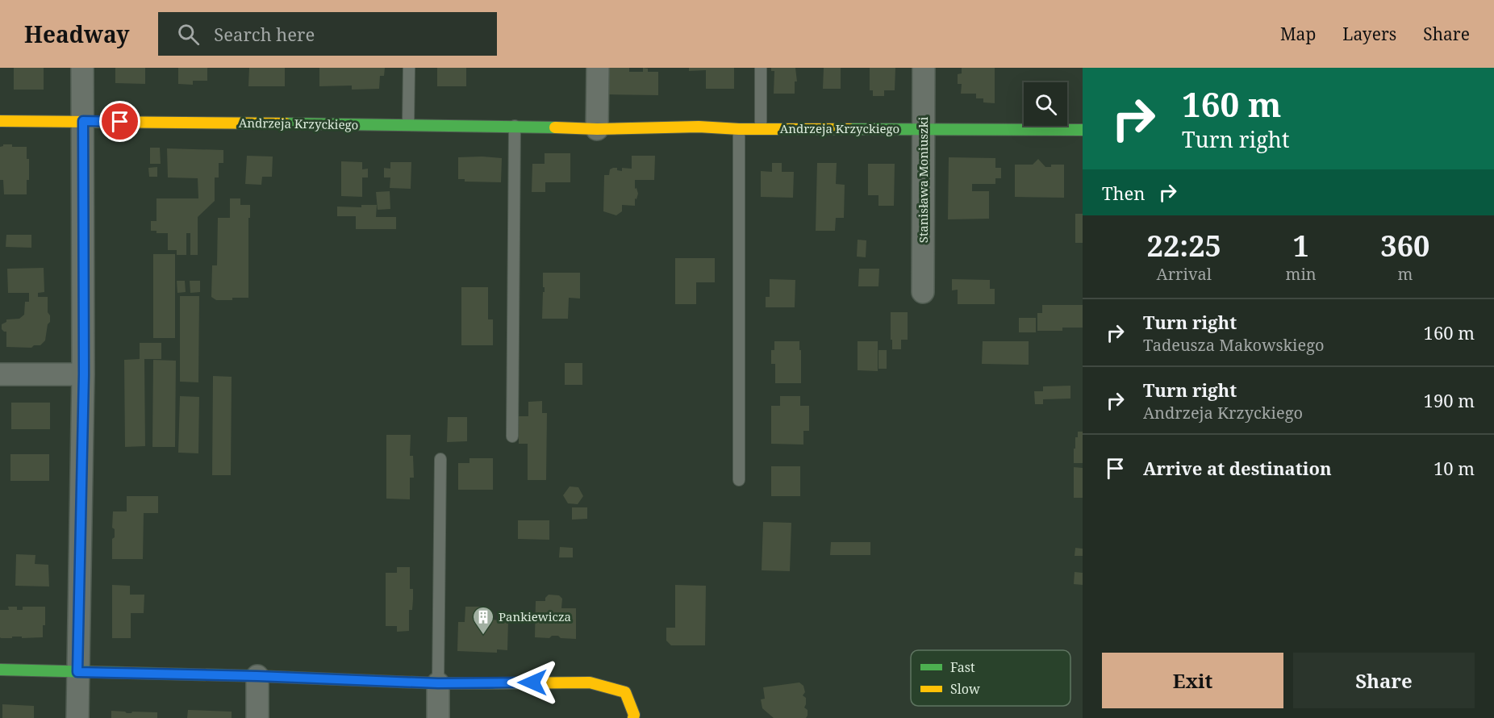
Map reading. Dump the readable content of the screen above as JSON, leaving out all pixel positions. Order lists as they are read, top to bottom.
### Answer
{
  "streets": {
    "street": ["Andrzeja Krzyckiego", "Stanisława Moniuszki"]
  },
  "crossings": [
    ["Andrzeja Krzyckiego", "Stanisława Moniuszki"]
  ],
  "places": {
    "building": ["Pankiewicza"]
  },
  "legend": ["Fast", "Slow"],
  "page": {
    "header": "Headway",
    "search": "Search here",
    "nav": ["Map", "Layers", "Share"],
    "turn": ["160 m", "Turn right"],
    "then": "Then",
    "eta": [
      "22:25",
      "Arrival",
      "1",
      "min",
      "360",
      "m"
    ],
    "list": [
      {
        "name": "Turn right",
        "note": "Tadeusza Makowskiego",
        "value": "160 m"
      },
      {
        "name": "Turn right",
        "note": "Andrzeja Krzyckiego",
        "value": "190 m"
      },
      {
        "name": "Arrive at destination",
        "value": "10 m"
      }
    ],
    "buttons": ["Exit", "Share"]
  }
}
